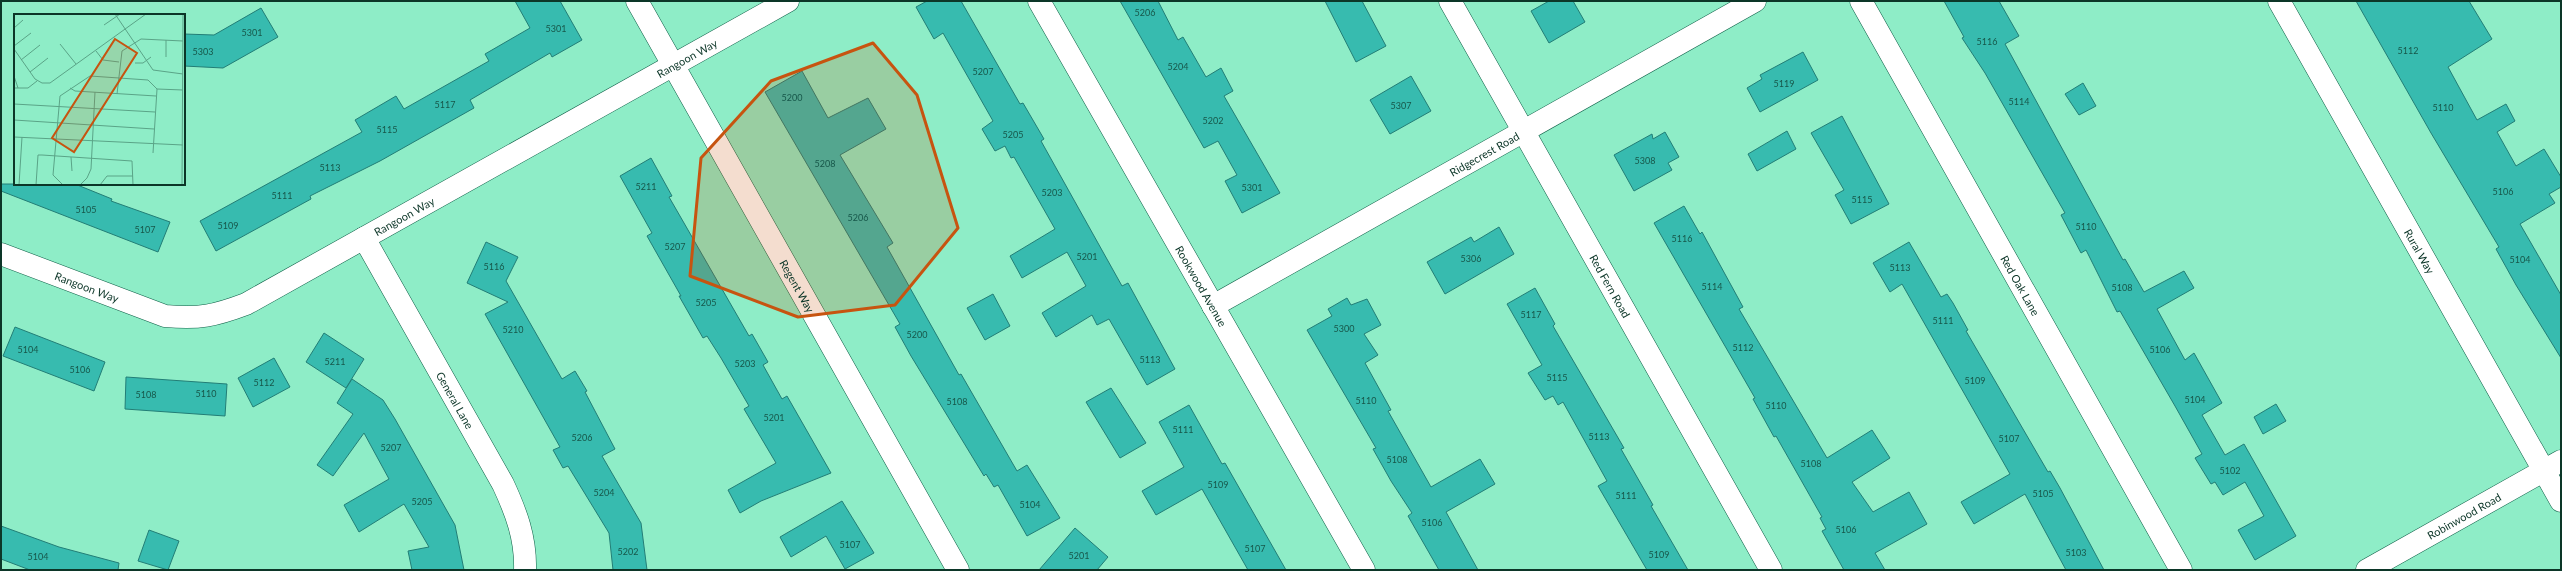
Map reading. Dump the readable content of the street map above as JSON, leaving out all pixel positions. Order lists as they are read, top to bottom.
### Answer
{
  "streets": {
    "street": [
      "Rangoon Way",
      "Ridgecrest Road",
      "Rural Way",
      "Rookwood Avenue",
      "Red Fern Road",
      "Regent Way",
      "Red Oak Lane",
      "General Lane",
      "Robinwood Road"
    ]
  },
  "crossings": [
    ["Rangoon Way", "Regent Way"],
    ["Rangoon Way", "General Lane"],
    ["Ridgecrest Road", "Rookwood Avenue"],
    ["Ridgecrest Road", "Red Fern Road"],
    ["Rural Way", "Robinwood Road"]
  ],
  "house_numbers": [
    "5206",
    "5301",
    "5301",
    "5116",
    "5112",
    "5303",
    "5204",
    "5207",
    "5119",
    "5200",
    "5114",
    "5117",
    "5307",
    "5110",
    "5202",
    "5115",
    "5205",
    "5308",
    "5208",
    "5113",
    "5211",
    "5301",
    "5106",
    "5203",
    "5111",
    "5115",
    "5105",
    "5206",
    "5109",
    "5110",
    "5107",
    "5116",
    "5207",
    "5201",
    "5306",
    "5104",
    "5116",
    "5113",
    "5114",
    "5108",
    "5205",
    "5117",
    "5111",
    "5300",
    "5210",
    "5200",
    "5112",
    "5104",
    "5106",
    "5113",
    "5211",
    "5203",
    "5106",
    "5115",
    "5109",
    "5112",
    "5110",
    "5108",
    "5104",
    "5110",
    "5108",
    "5110",
    "5201",
    "5111",
    "5113",
    "5206",
    "5107",
    "5207",
    "5108",
    "5108",
    "5102",
    "5109",
    "5204",
    "5105",
    "5111",
    "5205",
    "5104",
    "5106",
    "5106",
    "5107",
    "5107",
    "5202",
    "5103",
    "5109",
    "5201",
    "5104"
  ]
}
